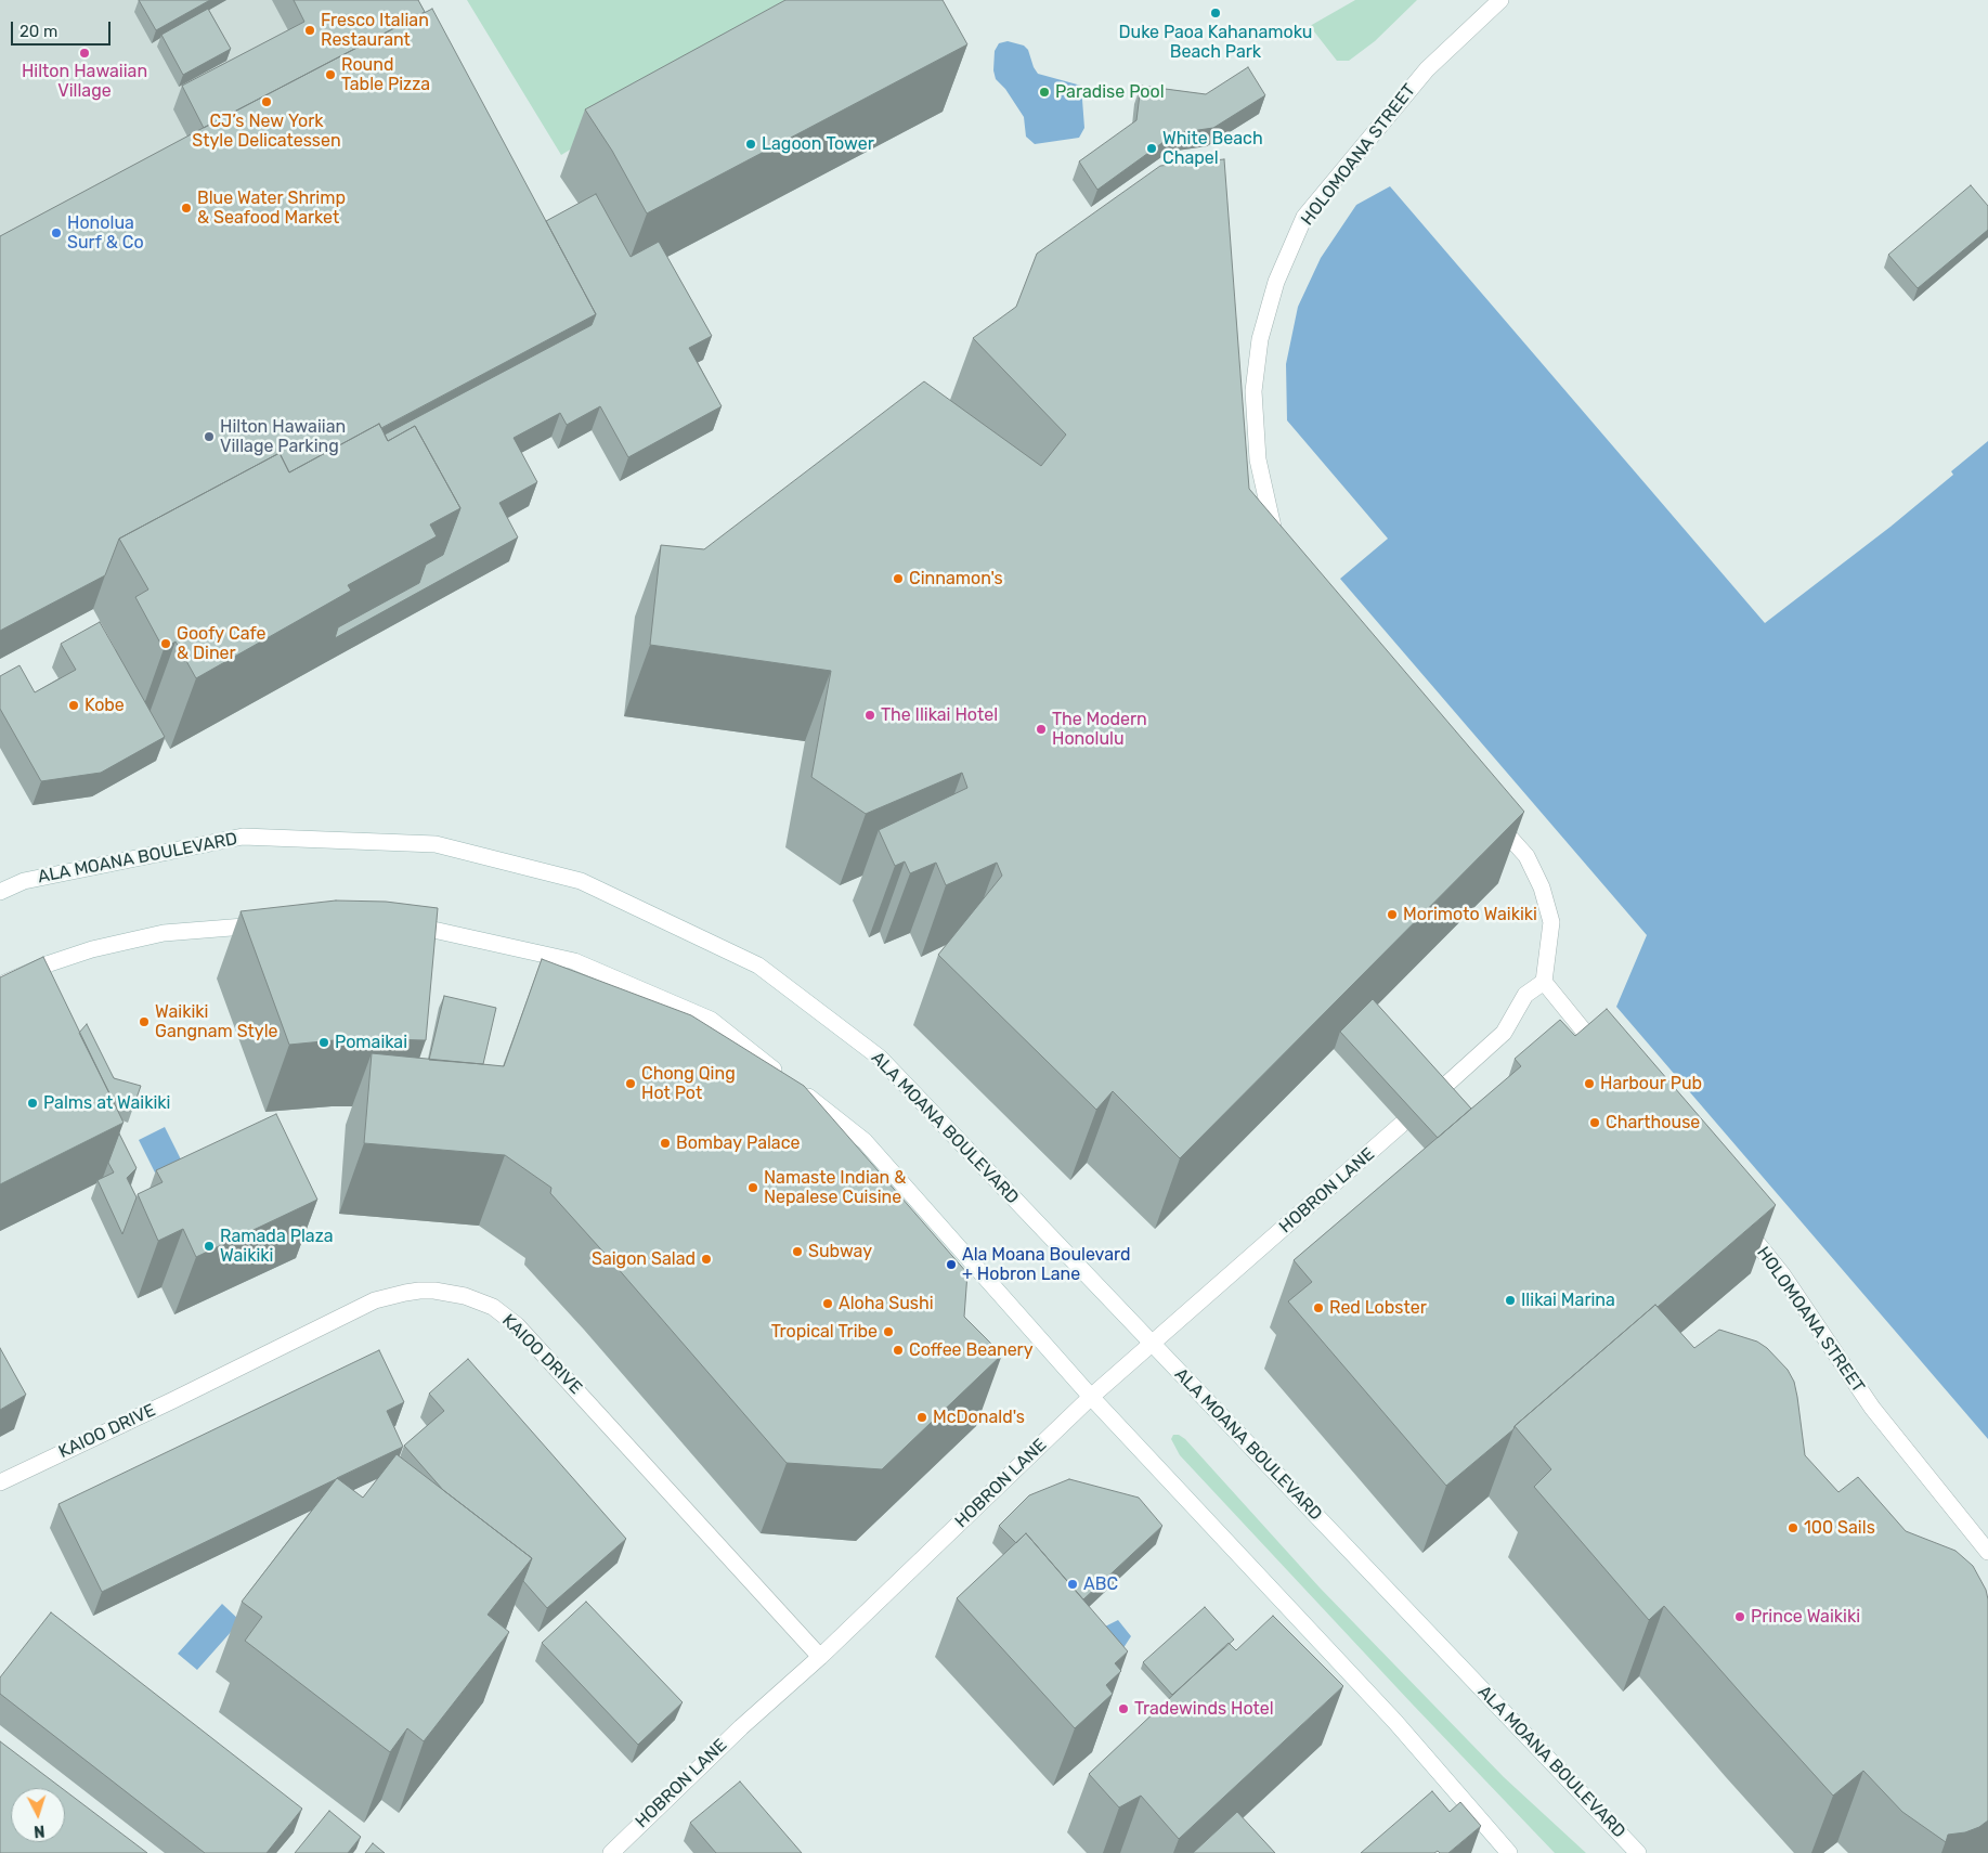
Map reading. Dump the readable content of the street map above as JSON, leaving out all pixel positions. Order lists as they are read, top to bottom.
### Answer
{
  "streets": {
    "main road": [
      "HOLOMOANA STREET",
      "ALA MOANA BOULEVARD",
      "HOBRON LANE",
      "KAIOO DRIVE"
    ]
  },
  "crossings": [
    ["ALA MOANA BOULEVARD", "HOBRON LANE"],
    ["HOBRON LANE", "KAIOO DRIVE"]
  ],
  "places": [
    "Duke Paoa Kahanamoku Beach Park",
    "Fresco Italian Restaurant",
    "Hilton Hawaiian Village",
    "Round Table Pizza",
    "Paradise Pool",
    "CJ’s New York Style Delicatessen",
    "Lagoon Tower",
    "White Beach Chapel",
    "Blue Water Shrimp & Seafood Market",
    "Honolua Surf & Co",
    "Hilton Hawaiian Village Parking",
    "Cinnamon's",
    "Goofy Cafe & Diner",
    "Kobe",
    "The Ilikai Hotel",
    "The Modern Honolulu",
    "Morimoto Waikiki",
    "Waikiki Gangnam Style",
    "Pomaikai",
    "Chong Qing Hot Pot",
    "Harbour Pub",
    "Palms at Waikiki",
    "Charthouse",
    "Bombay Palace",
    "Namaste Indian & Nepalese Cuisine",
    "Ramada Plaza Waikiki",
    "Subway",
    "Saigon Salad",
    "Ala Moana Boulevard + Hobron Lane",
    "Ilikai Marina",
    "Aloha Sushi",
    "Red Lobster",
    "Tropical Tribe",
    "Coffee Beanery",
    "McDonald's",
    "100 Sails",
    "ABC",
    "Prince Waikiki",
    "Tradewinds Hotel"
  ],
  "scale_bar": "20 m",
  "north": "bottom"
}
